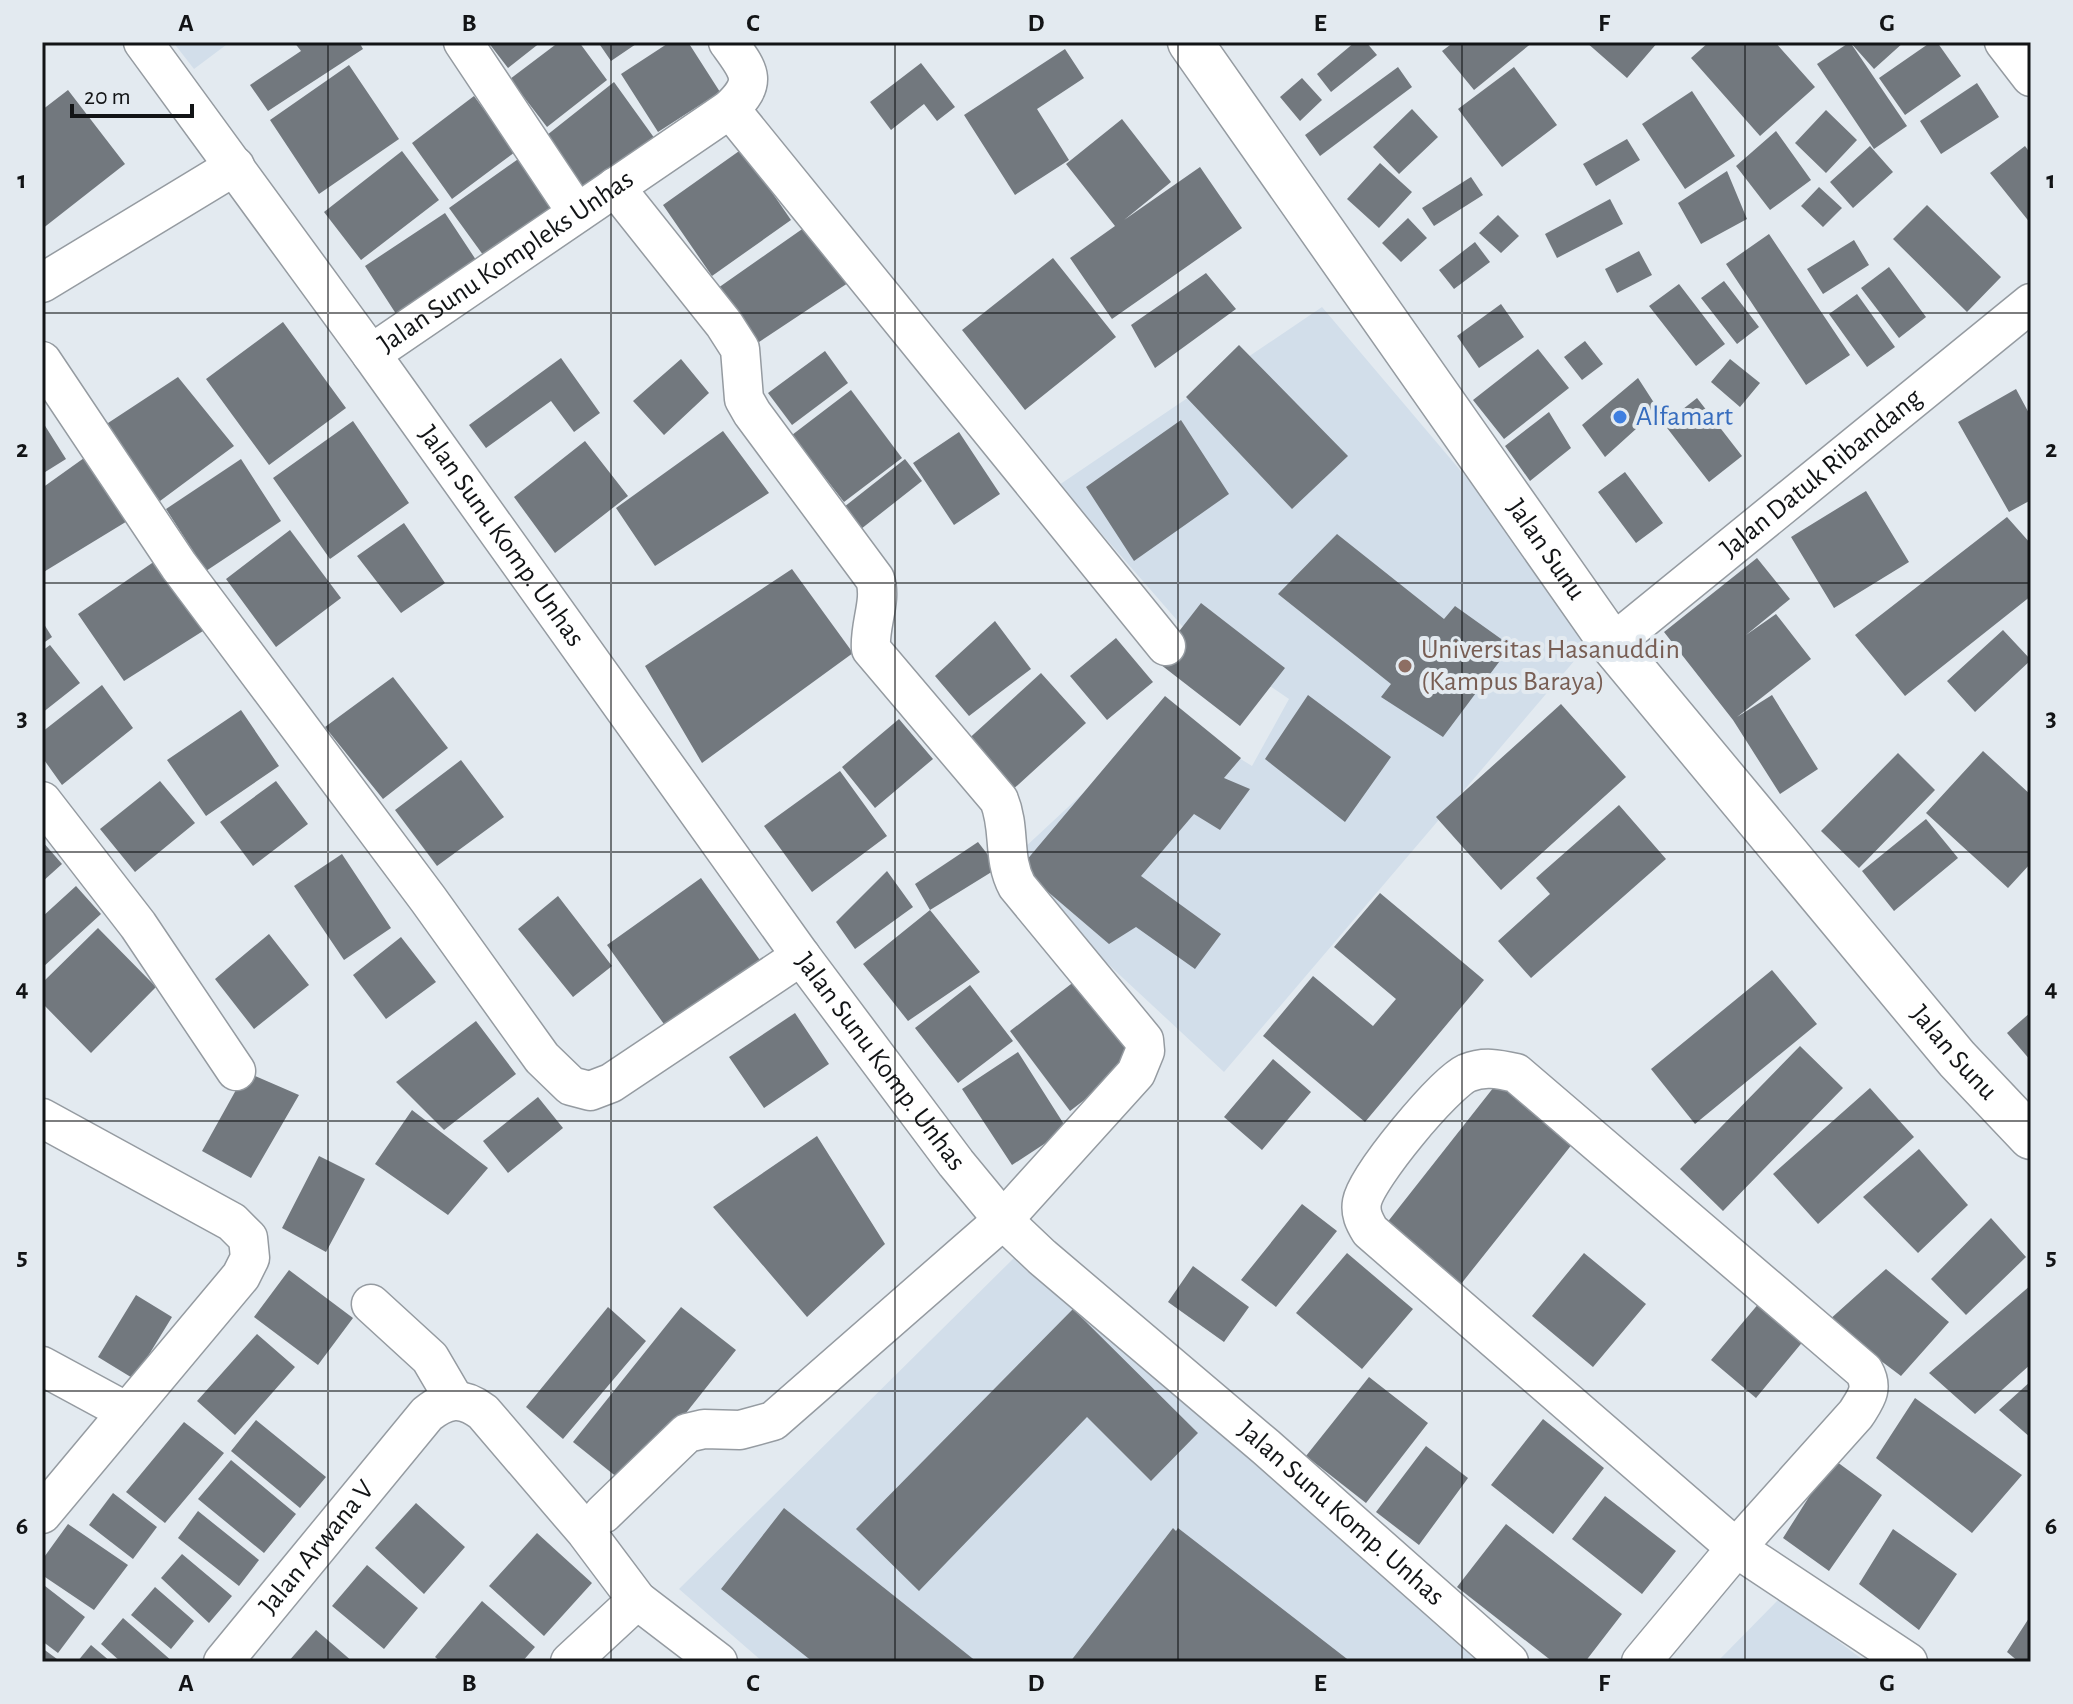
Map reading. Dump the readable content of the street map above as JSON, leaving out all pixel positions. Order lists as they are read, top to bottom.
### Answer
{
  "streets": {
    "main road": ["Jalan Sunu"],
    "street": [
      "Jalan Sunu Kompleks Unhas",
      "Jalan Datuk Ribandang",
      "Jalan Sunu Komp. Unhas",
      "Jalan Arwana V"
    ]
  },
  "crossings": [
    ["Jalan Sunu Kompleks Unhas", "Jalan Sunu Komp. Unhas"],
    ["Jalan Datuk Ribandang", "Jalan Sunu"]
  ],
  "places": ["Alfamart", "Universitas Hasanuddin (Kampus Baraya)"],
  "scale_bar": "20 m",
  "grid": {
    "columns": [
      "A",
      "B",
      "C",
      "D",
      "E",
      "F",
      "G"
    ],
    "rows": [
      "1",
      "2",
      "3",
      "4",
      "5",
      "6"
    ]
  }
}
